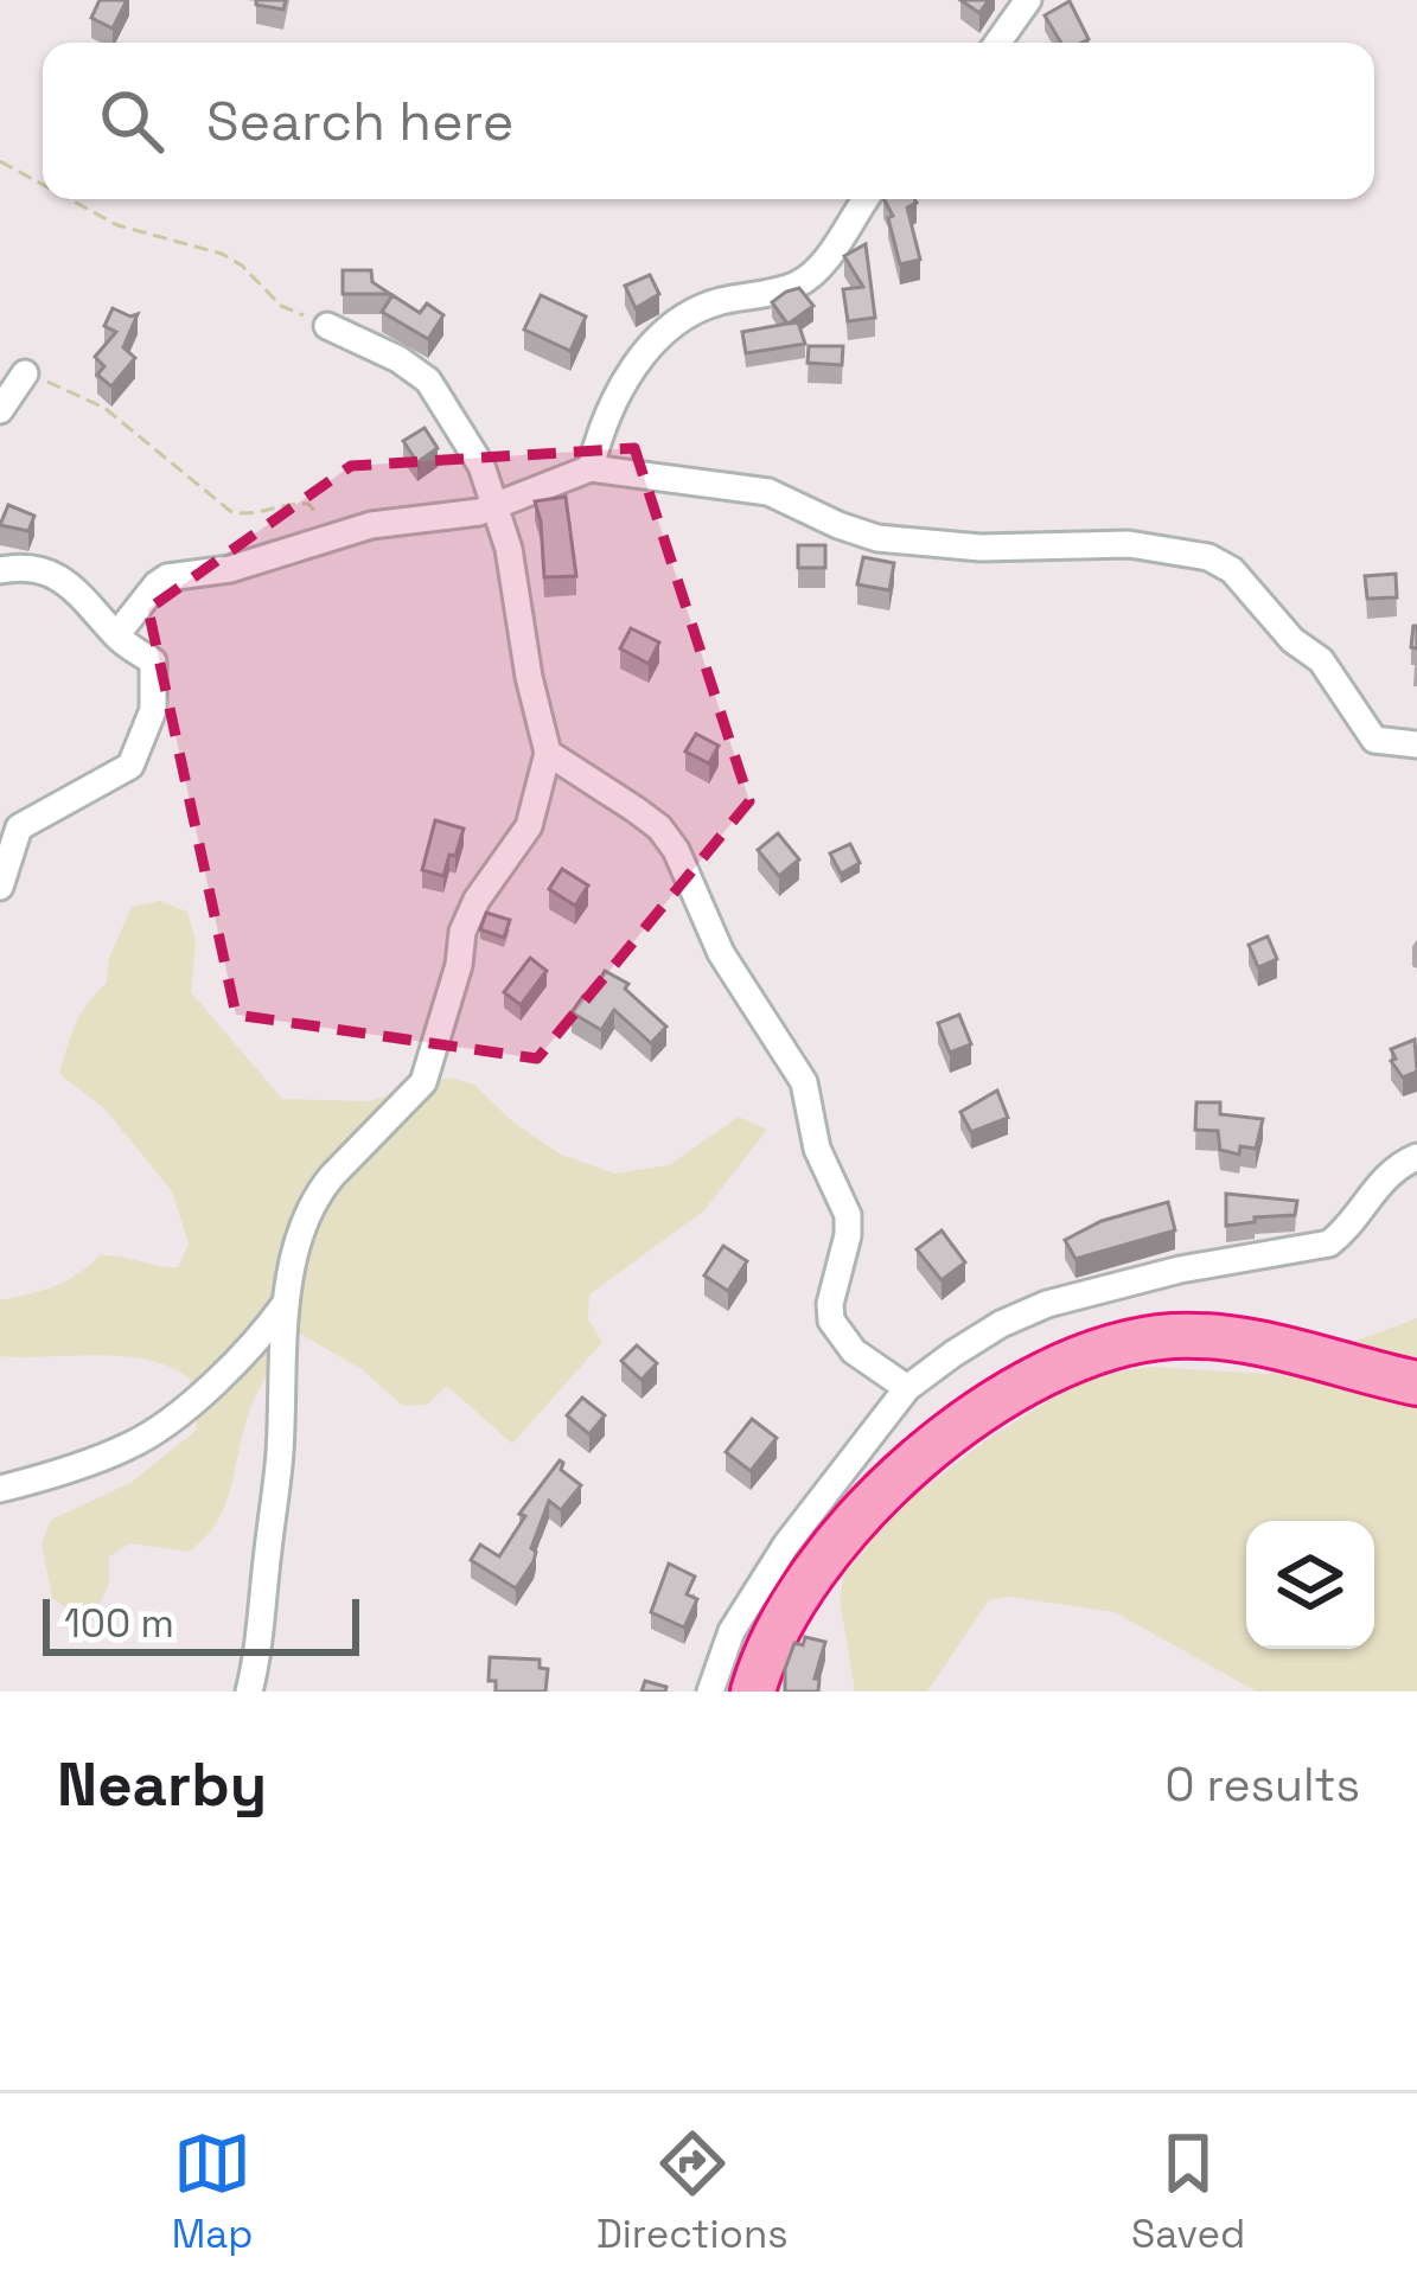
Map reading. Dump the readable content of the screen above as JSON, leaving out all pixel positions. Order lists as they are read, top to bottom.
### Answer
{
  "scale_bar": "100 m",
  "page": {
    "search": "Search here",
    "scale": "100 m",
    "heading": ["Nearby", "0 results"],
    "nav": ["Map", "Directions", "Saved"]
  }
}
